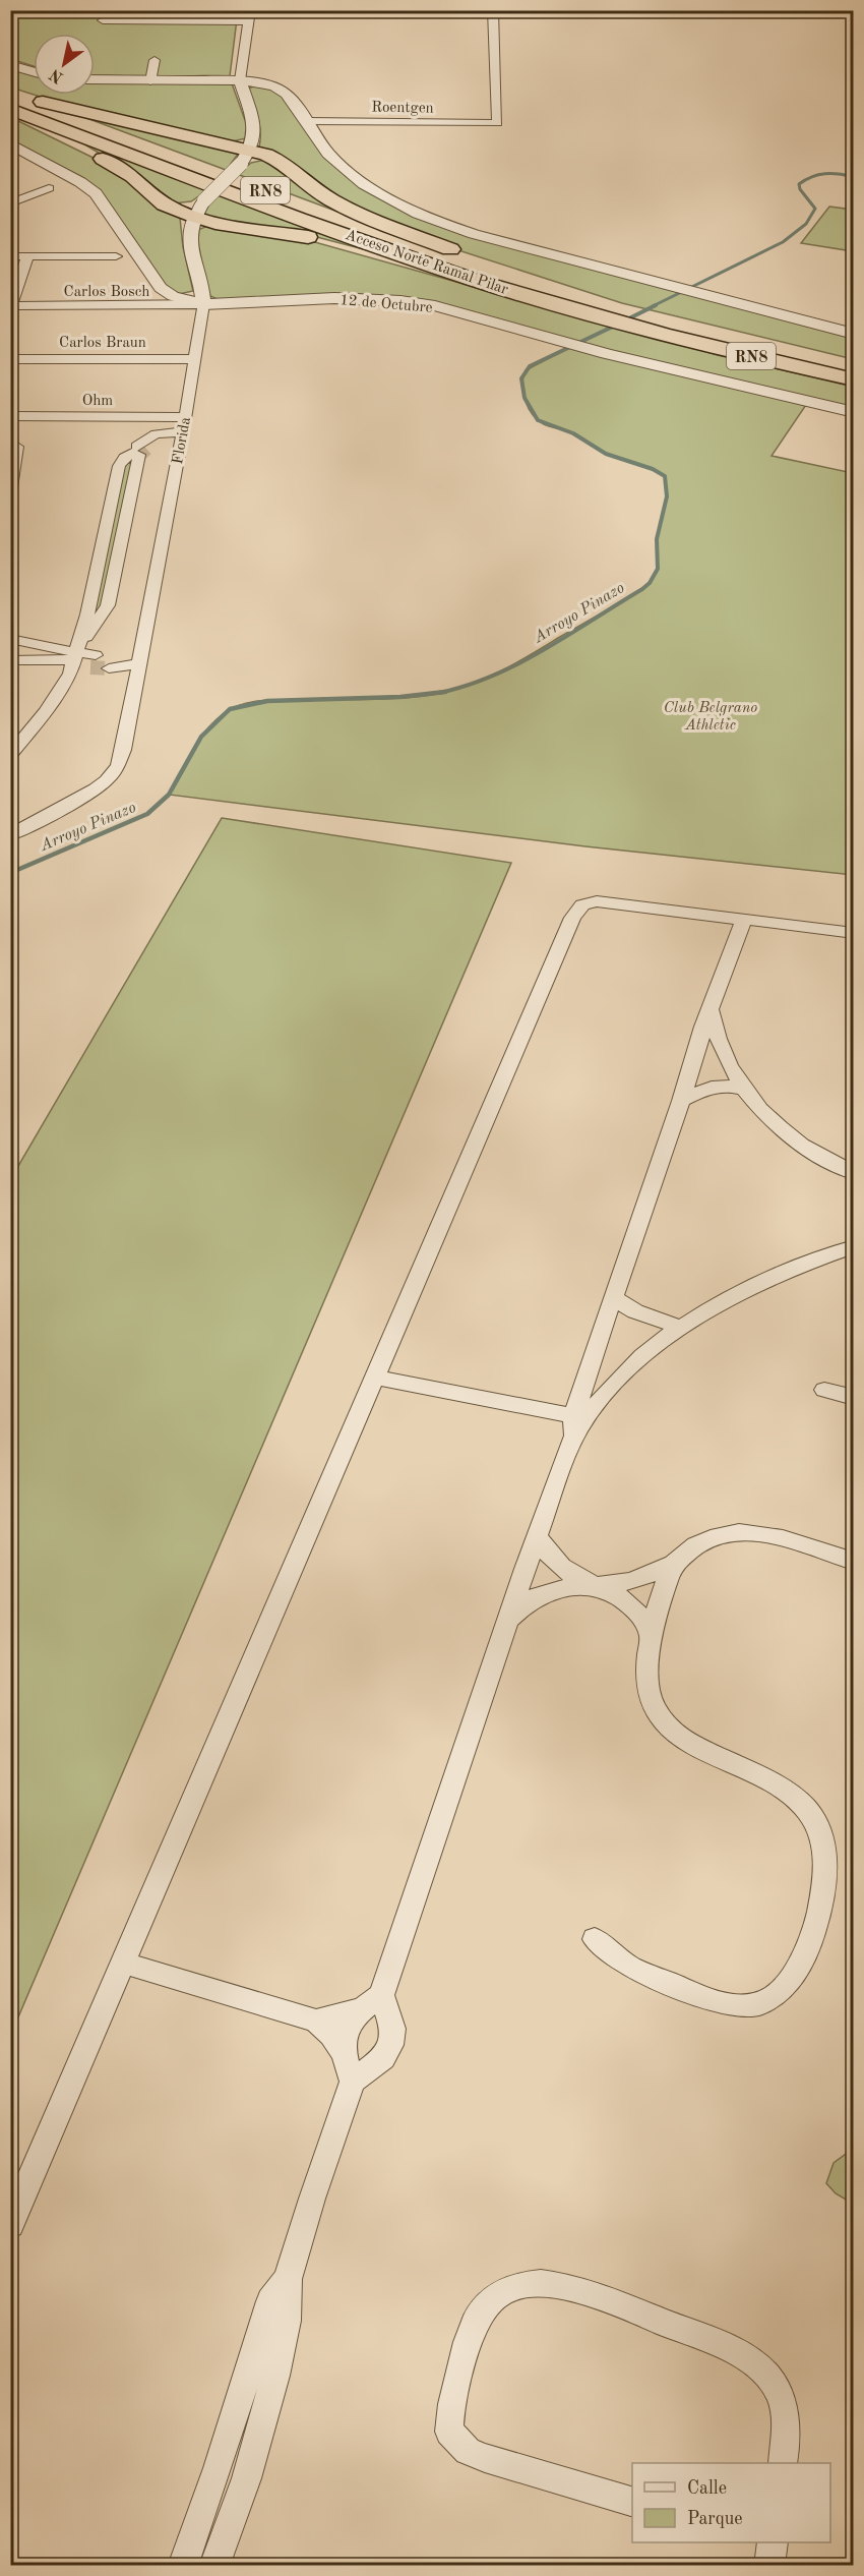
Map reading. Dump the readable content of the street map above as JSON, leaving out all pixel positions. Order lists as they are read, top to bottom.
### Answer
{
  "streets": {
    "highway": ["RN8", "Acceso Norte Ramal Pilar"],
    "street": [
      "Roentgen",
      "Carlos Bosch",
      "12 de Octubre",
      "Carlos Braun",
      "Ohm",
      "Florida"
    ]
  },
  "crossings": [
    ["Carlos Bosch", "12 de Octubre"],
    ["Carlos Bosch", "Florida"],
    ["12 de Octubre", "Florida"],
    ["Carlos Braun", "Florida"],
    ["Ohm", "Florida"]
  ],
  "water": ["Arroyo Pinazo"],
  "parks": ["Club Belgrano Athletic"],
  "legend": ["Calle", "Parque"],
  "north": "bottom left"
}
